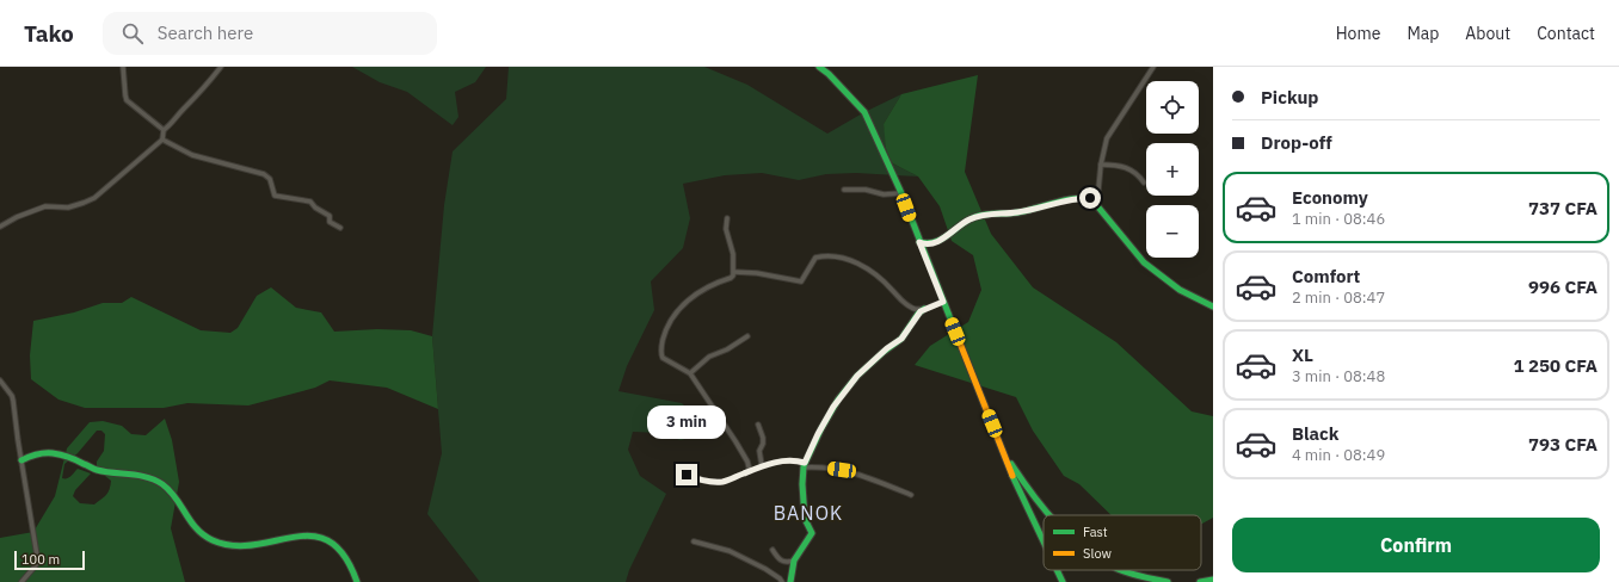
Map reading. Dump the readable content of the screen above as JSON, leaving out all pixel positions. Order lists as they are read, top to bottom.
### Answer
{
  "districts": ["BANOK"],
  "legend": ["Fast", "Slow"],
  "scale_bar": "100 m",
  "page": {
    "header": "Tako",
    "search": "Search here",
    "nav": [
      "Home",
      "Map",
      "About",
      "Contact"
    ],
    "banner": ["Pickup", "Drop-off"],
    "map_buttons": ["+", "−"],
    "list": [
      {
        "name": "Economy",
        "note": "1 min · 08:46",
        "value": "737 CFA"
      },
      {
        "name": "Comfort",
        "note": "2 min · 08:47",
        "value": "996 CFA"
      },
      {
        "name": "XL",
        "note": "3 min · 08:48",
        "value": "1 250 CFA"
      },
      {
        "name": "Black",
        "note": "4 min · 08:49",
        "value": "793 CFA"
      }
    ],
    "bubble": "3 min",
    "buttons": "Confirm",
    "scale": "100 m"
  }
}
